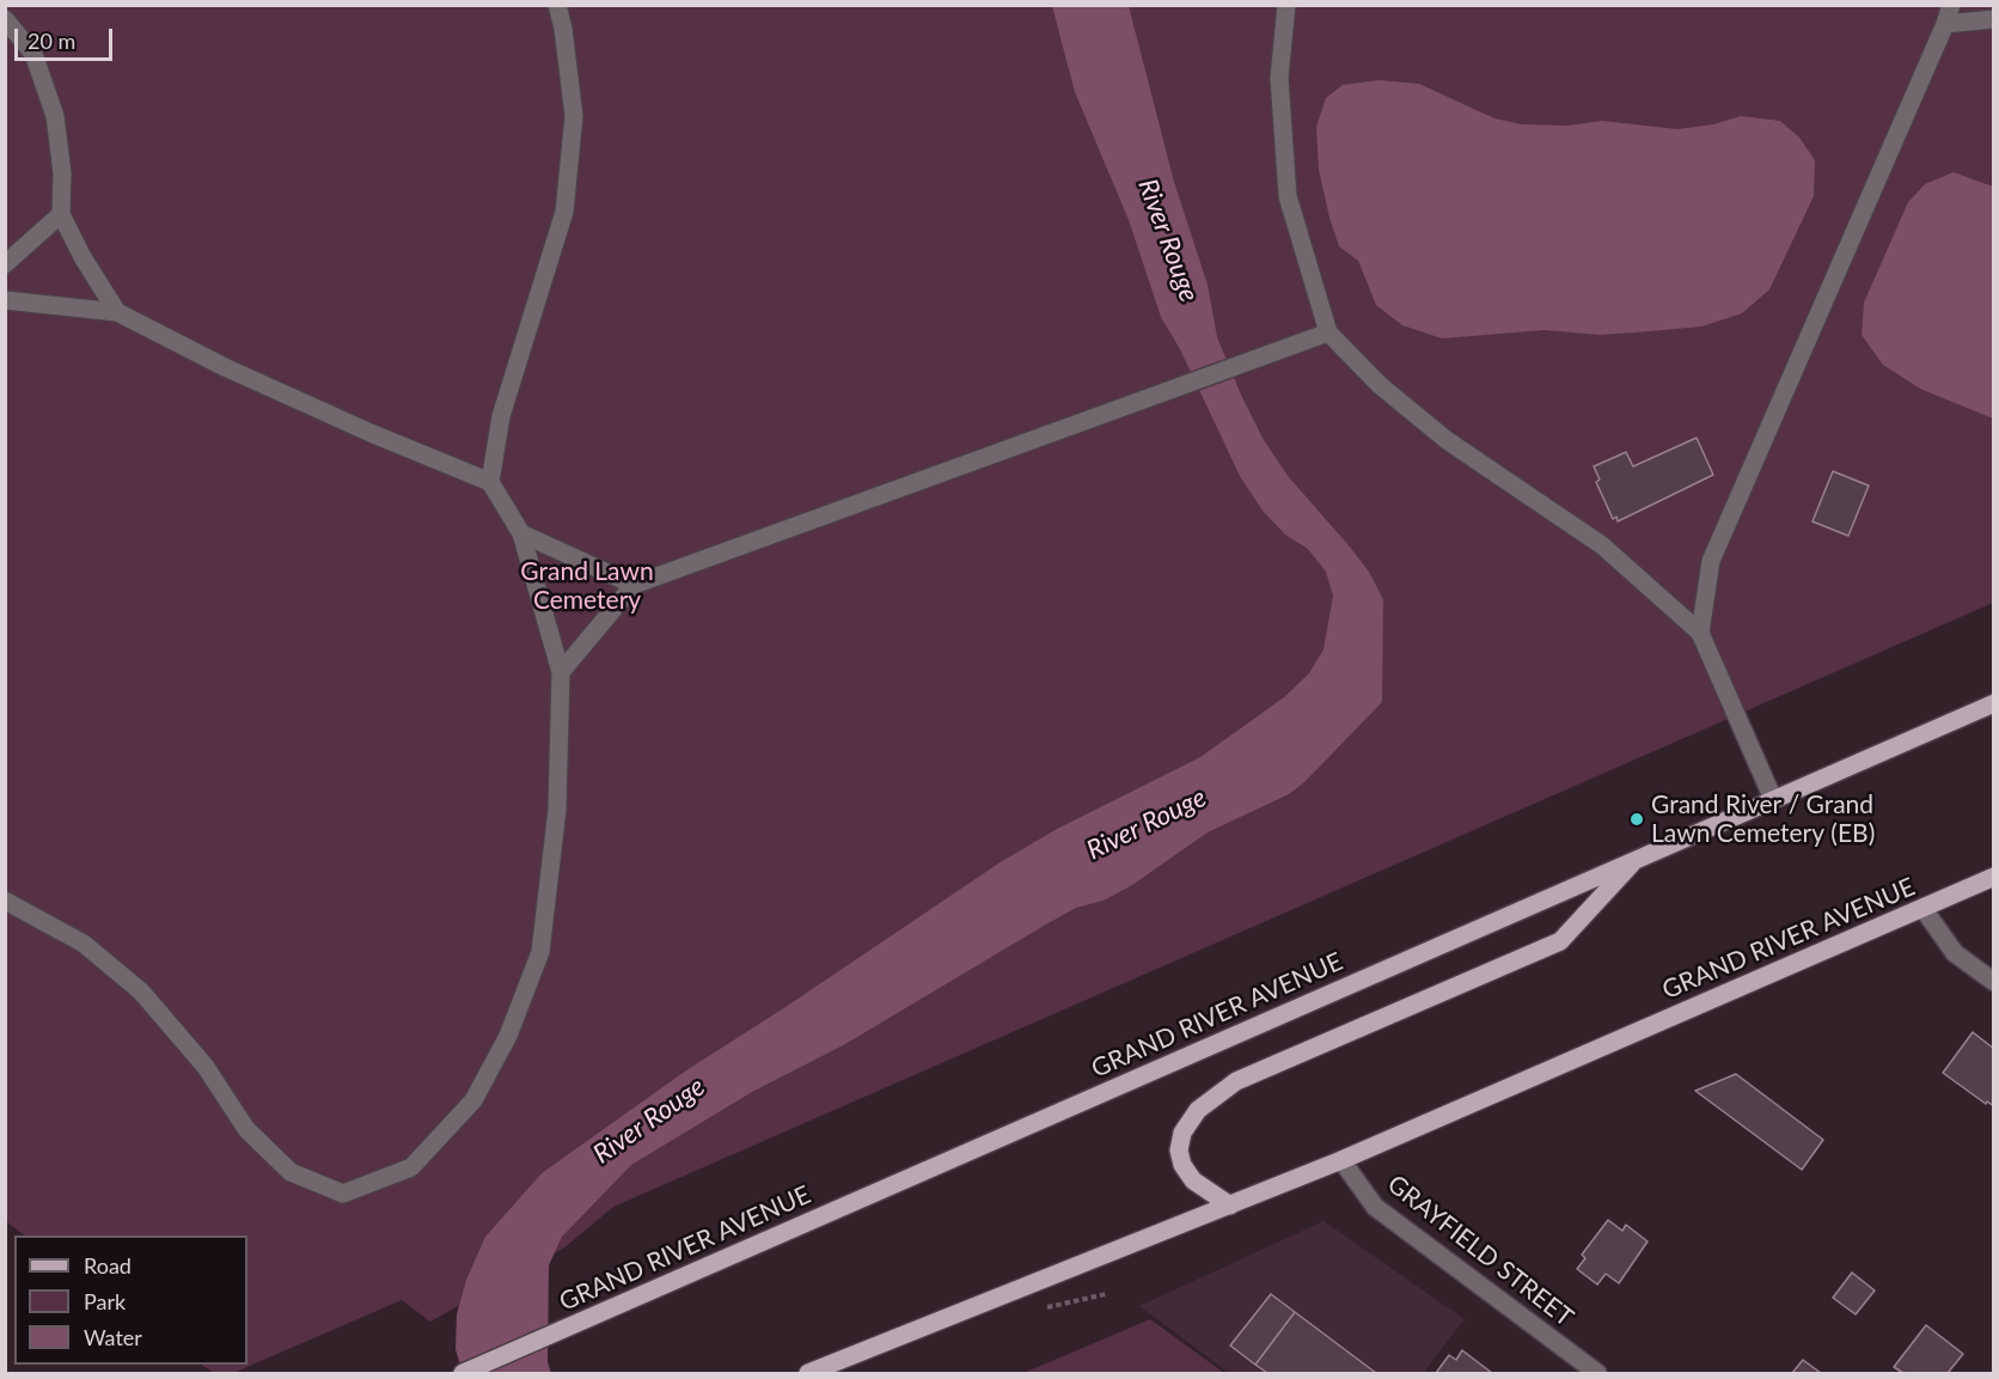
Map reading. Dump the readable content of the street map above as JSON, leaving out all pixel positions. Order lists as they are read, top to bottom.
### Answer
{
  "streets": {
    "main road": ["GRAND RIVER AVENUE"],
    "street": ["GRAYFIELD STREET"]
  },
  "crossings": [
    ["GRAND RIVER AVENUE", "GRAYFIELD STREET"]
  ],
  "water": ["River Rouge"],
  "parks": ["Grand Lawn Cemetery"],
  "places": ["Grand River / Grand Lawn Cemetery (EB)"],
  "legend": ["Road", "Park", "Water"],
  "scale_bar": "20 m"
}
